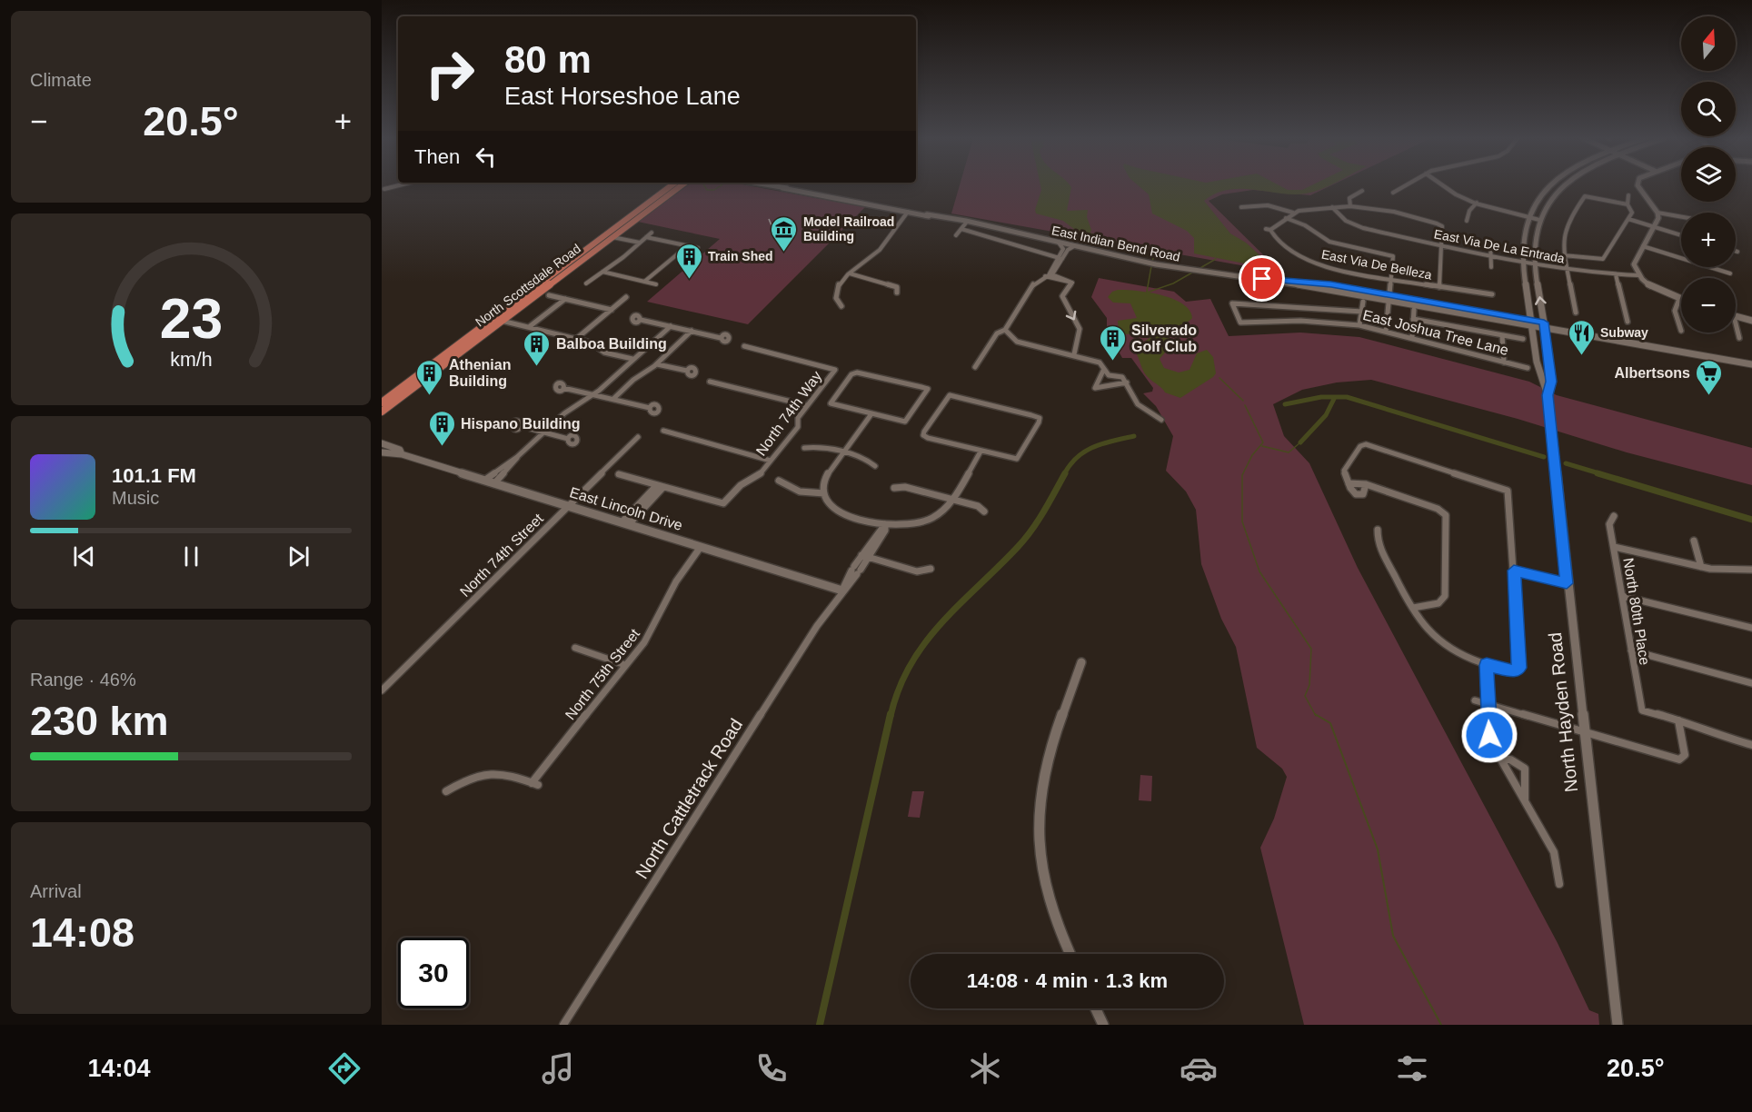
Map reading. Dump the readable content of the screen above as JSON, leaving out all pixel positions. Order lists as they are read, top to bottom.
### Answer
{
  "streets": {
    "main road": [
      "East Indian Bend Road",
      "North Scottsdale Road",
      "East Lincoln Drive",
      "North Hayden Road"
    ],
    "street": [
      "East Via De La Entrada",
      "East Via De Belleza",
      "East Joshua Tree Lane",
      "North 74th Way",
      "North 74th Street",
      "North 80th Place",
      "North 75th Street",
      "North Cattletrack Road"
    ]
  },
  "crossings": [
    ["East Indian Bend Road", "North Hayden Road"],
    ["East Via De La Entrada", "North Hayden Road"],
    ["East Lincoln Drive", "North 74th Street"],
    ["East Lincoln Drive", "North 75th Street"],
    ["East Lincoln Drive", "North Cattletrack Road"]
  ],
  "places": {
    "museum": ["Model Railroad Building"],
    "building": [
      "Train Shed",
      "Silverado Golf Club",
      "Balboa Building",
      "Athenian Building",
      "Hispano Building"
    ],
    "restaurant": ["Subway"],
    "supermarket": ["Albertsons"]
  },
  "north": "top",
  "page": {
    "tile": [
      "Climate",
      ["Range · 46%", "230 km"],
      ["Arrival", "14:08"]
    ],
    "map_buttons": ["+", "−"],
    "turn": ["80 m", "East Horseshoe Lane"],
    "heat": ["−", "20.5°", "+"],
    "then": "Then",
    "song": ["101.1 FM", "Music"],
    "limit": "30",
    "trip": "14:08 · 4 min · 1.3 km",
    "tabs": ["14:04", "20.5°"],
    "gauge": ["23", "km/h"]
  }
}
